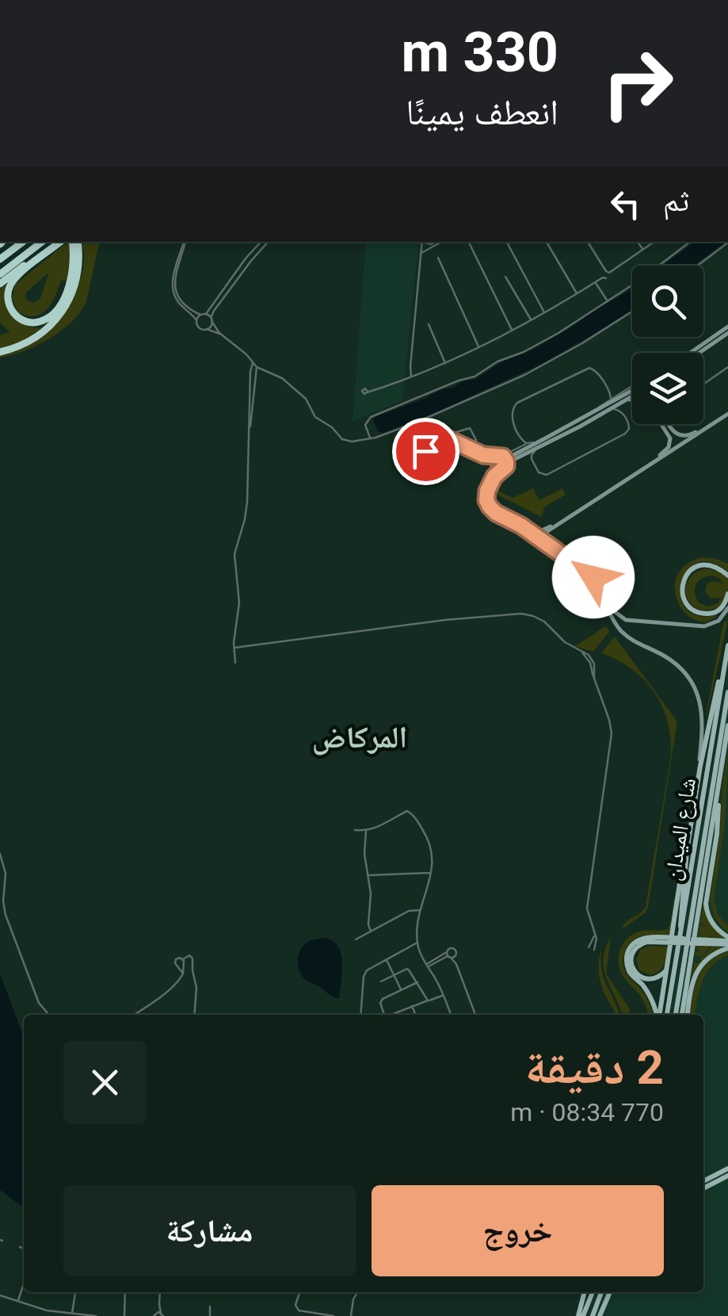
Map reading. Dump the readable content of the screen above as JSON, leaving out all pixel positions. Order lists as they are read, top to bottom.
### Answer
{
  "streets": {
    "main road": ["شارع الميدان"]
  },
  "districts": ["المركاض"],
  "page": {
    "turn": ["330 m", "انعطف يمينًا"],
    "then": "ثم",
    "heading": ["2 دقيقة", "770 m · 08:34"],
    "buttons": ["خروج", "مشاركة"]
  }
}
